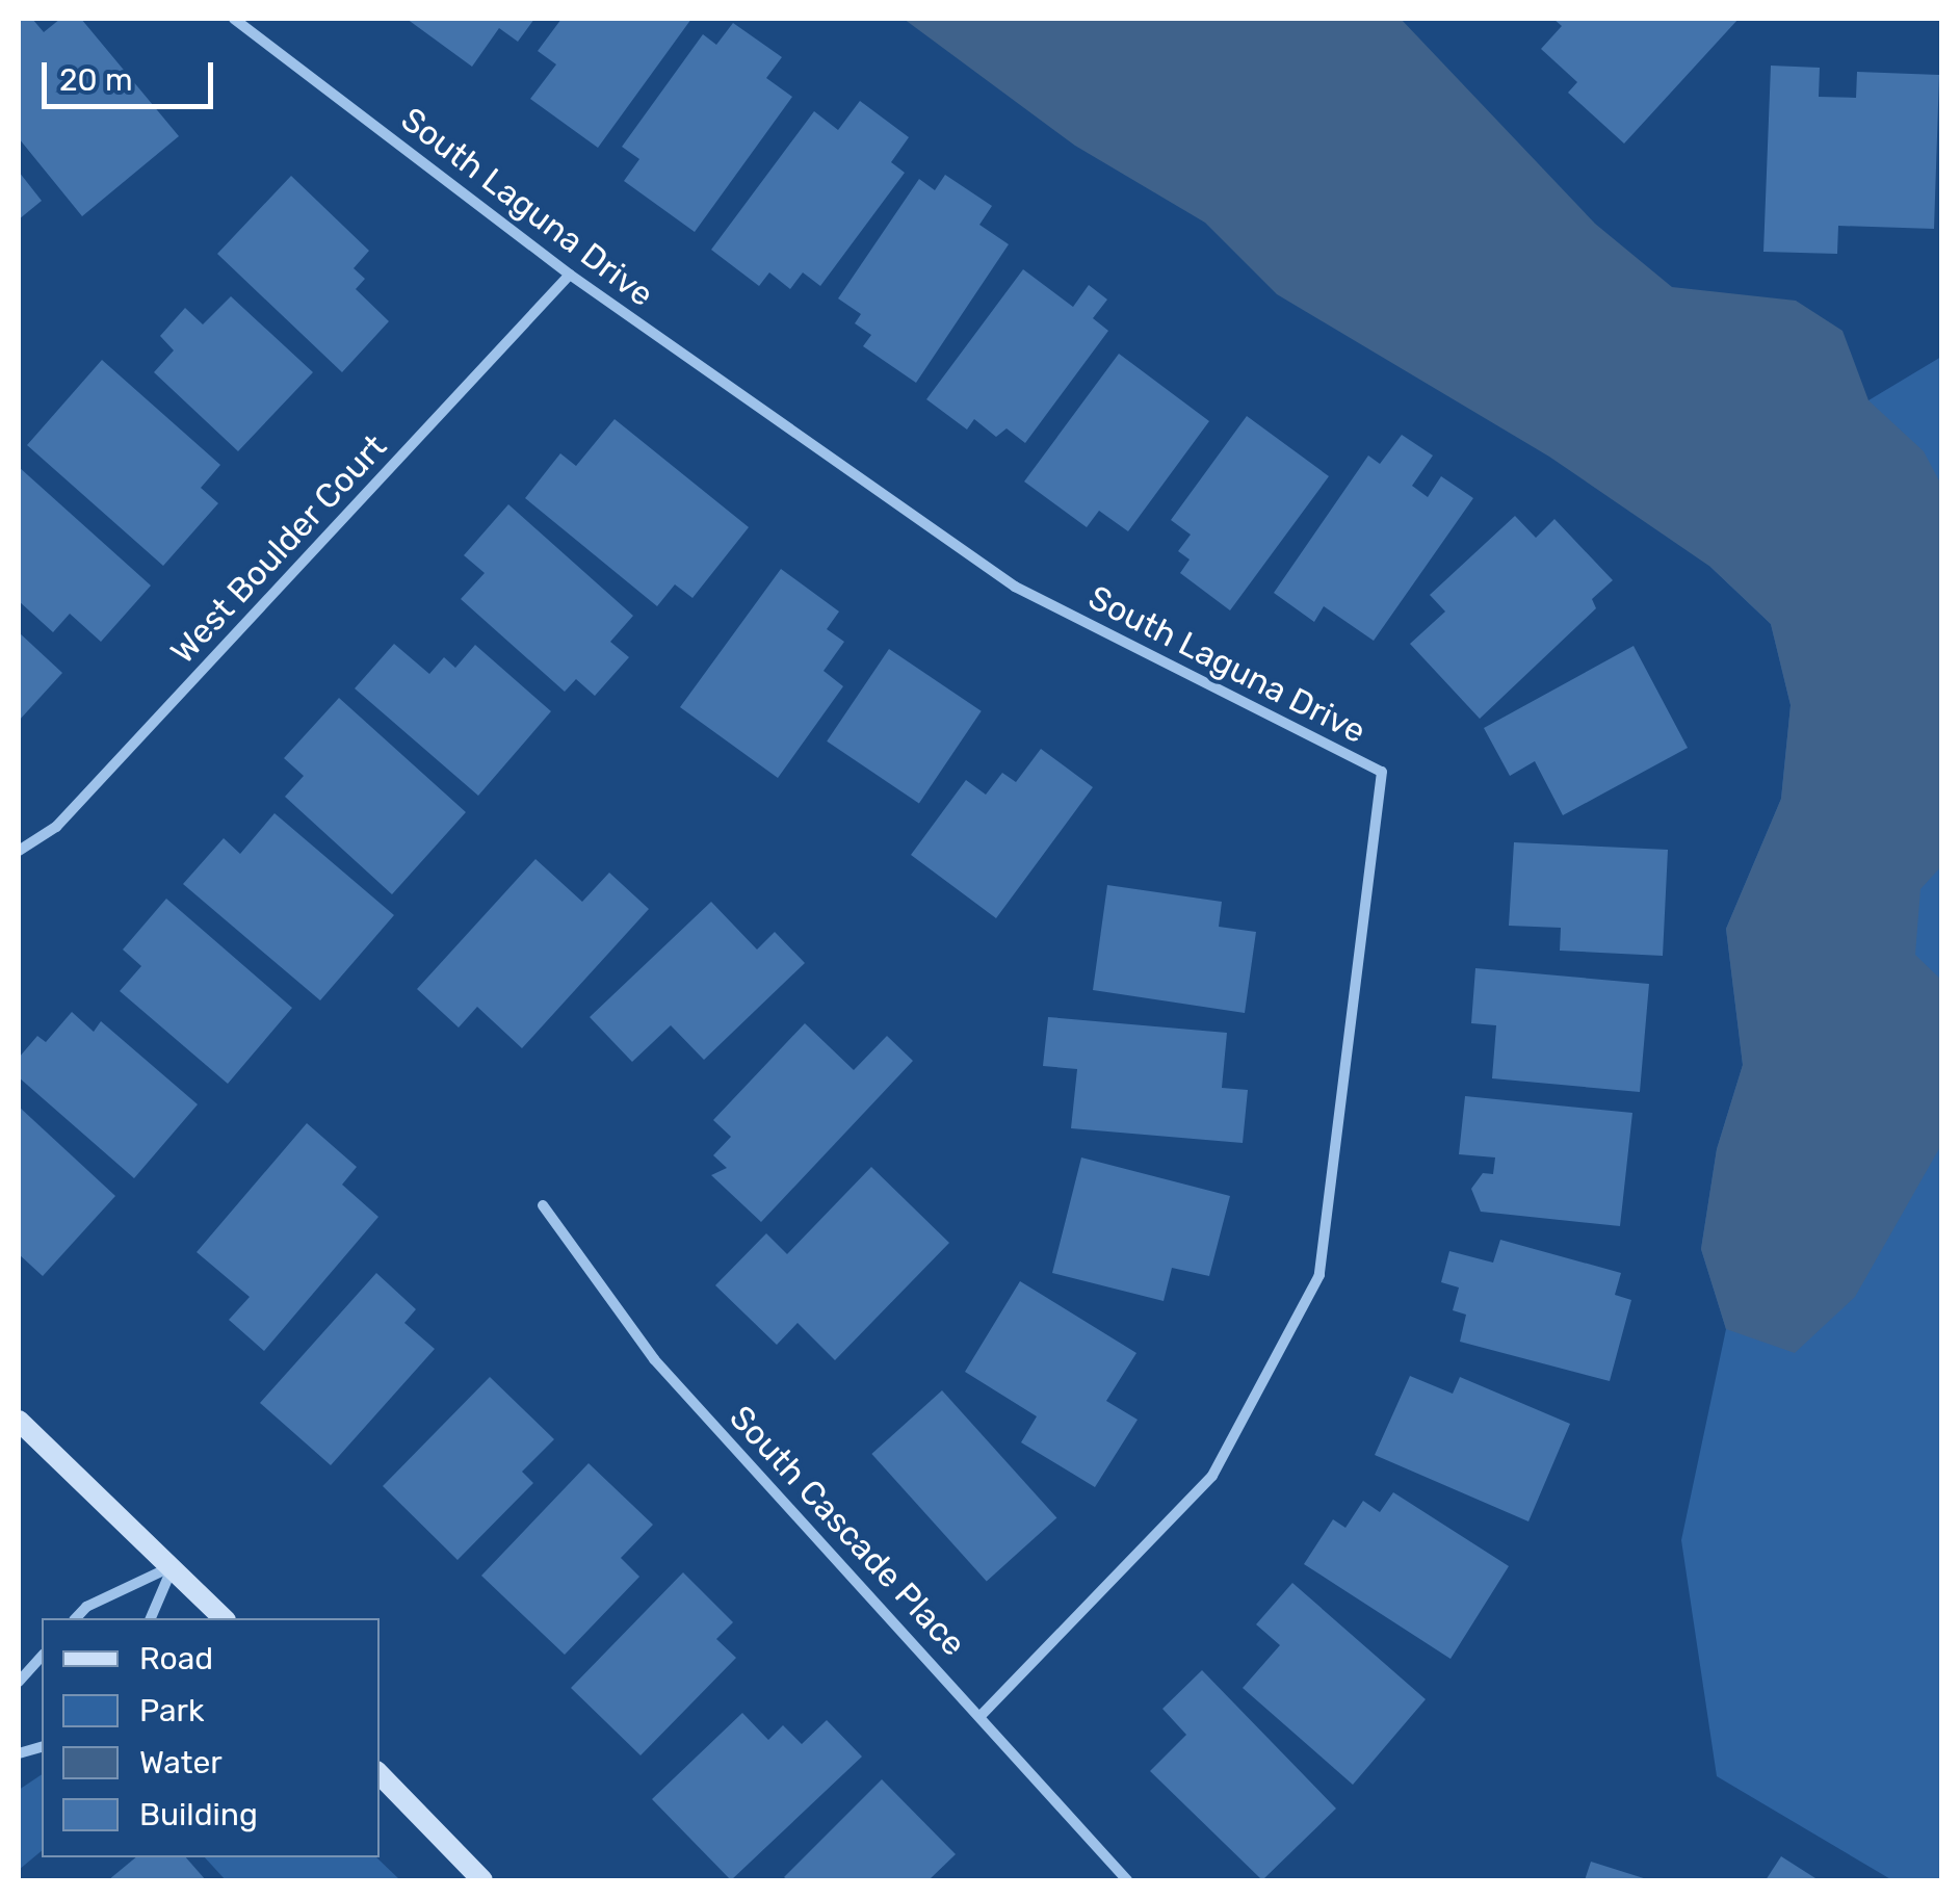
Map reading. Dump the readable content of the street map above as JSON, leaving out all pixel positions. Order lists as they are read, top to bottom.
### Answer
{
  "streets": {
    "street": ["South Laguna Drive", "West Boulder Court", "South Cascade Place"]
  },
  "crossings": [
    ["South Laguna Drive", "West Boulder Court"],
    ["South Laguna Drive", "South Cascade Place"]
  ],
  "legend": [
    "Road",
    "Park",
    "Water",
    "Building"
  ],
  "scale_bar": "20 m"
}
